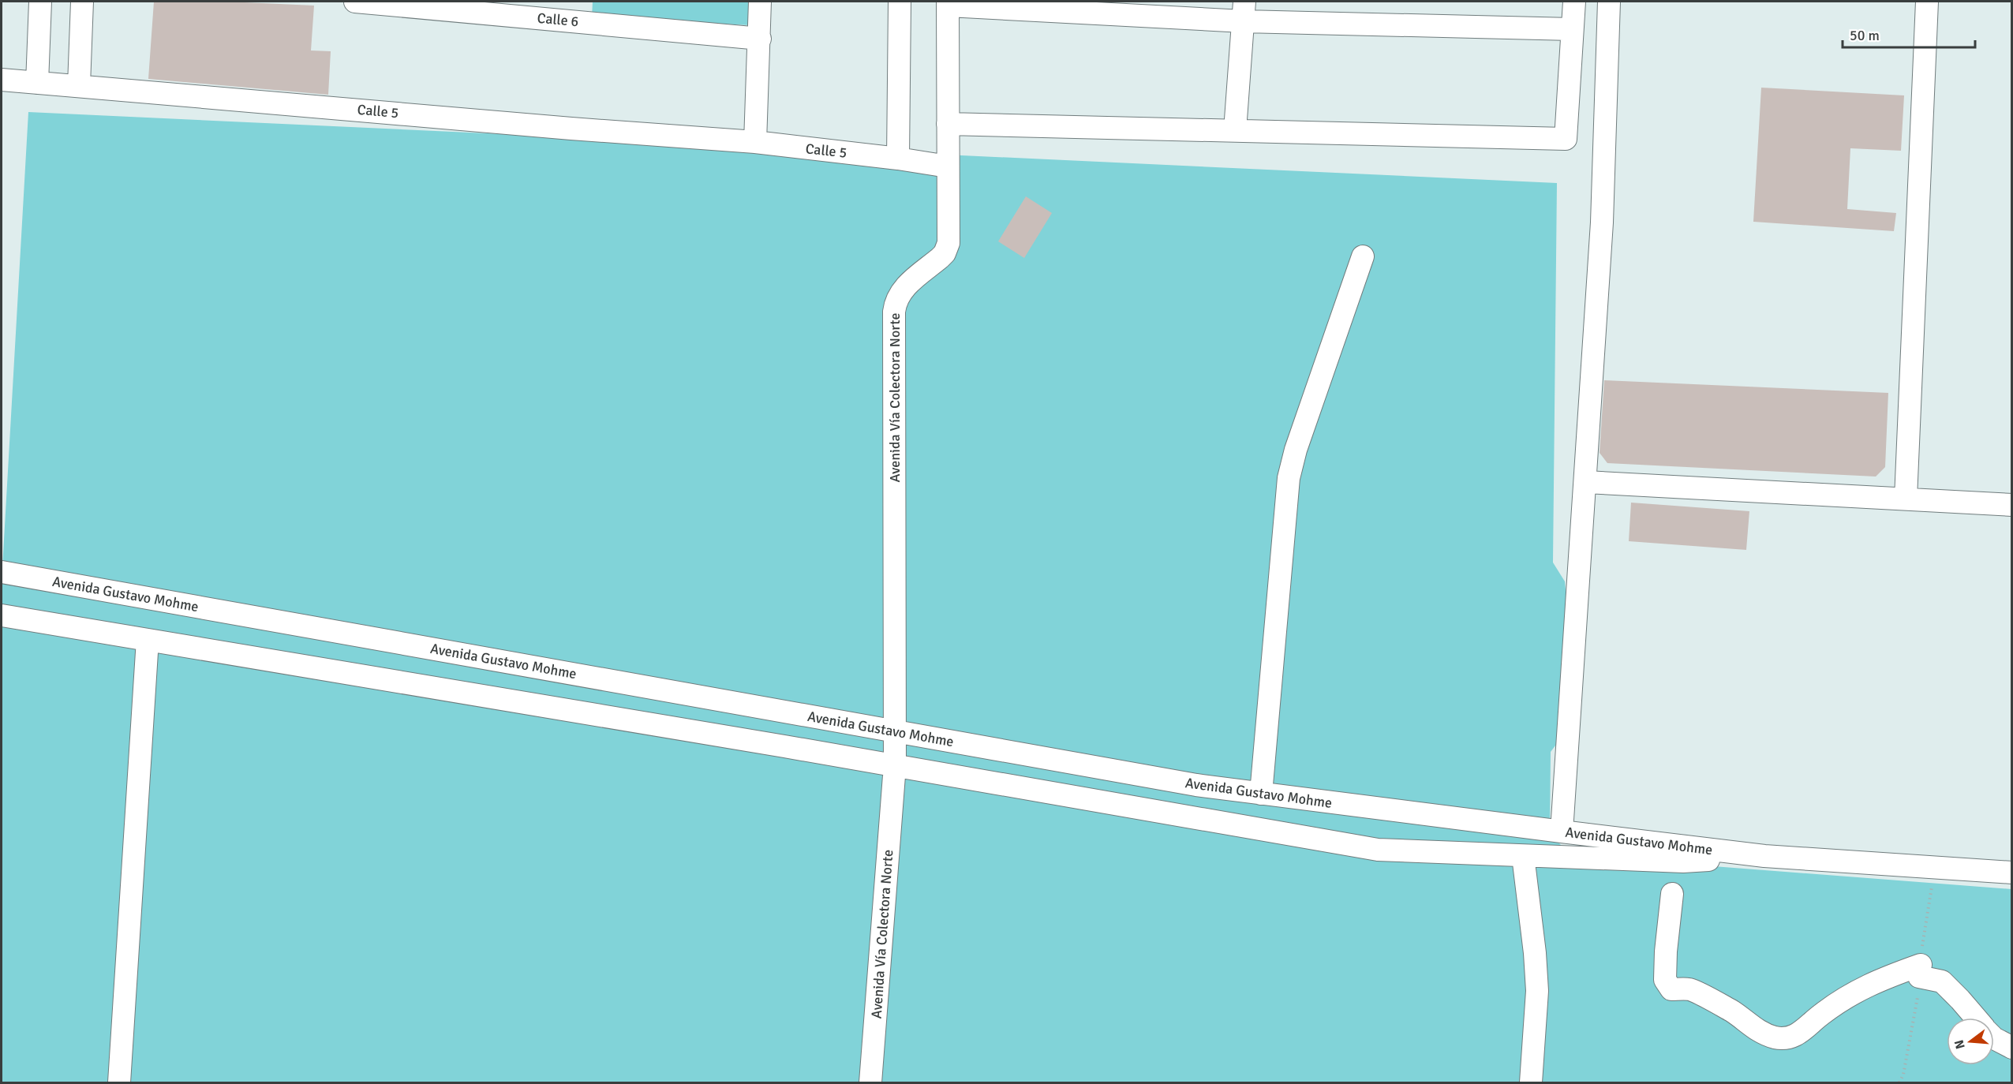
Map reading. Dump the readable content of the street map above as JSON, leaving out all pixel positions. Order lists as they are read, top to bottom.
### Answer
{
  "streets": {
    "street": [
      "Calle 6",
      "Calle 5",
      "Avenida Vía Colectora Norte",
      "Avenida Gustavo Mohme"
    ]
  },
  "crossings": [
    ["Calle 5", "Avenida Vía Colectora Norte"],
    ["Avenida Vía Colectora Norte", "Avenida Gustavo Mohme"]
  ],
  "scale_bar": "50 m",
  "north": "left"
}
